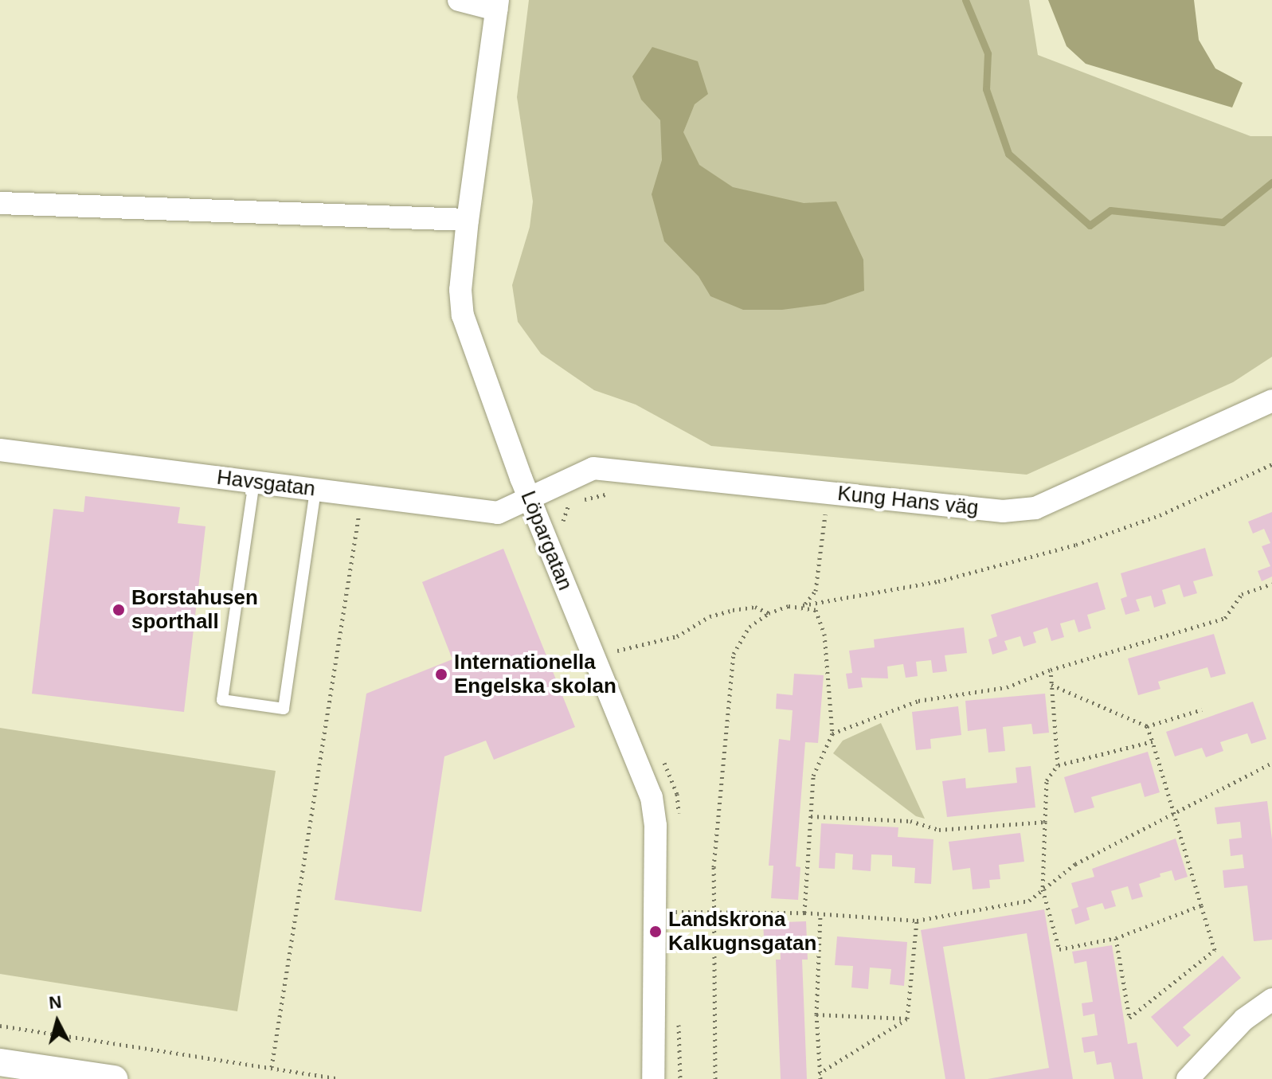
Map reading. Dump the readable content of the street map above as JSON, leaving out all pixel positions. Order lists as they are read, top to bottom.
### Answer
{
  "streets": {
    "street": ["Havsgatan", "Kung Hans väg", "Löpargatan"]
  },
  "crossings": [
    ["Havsgatan", "Kung Hans väg"],
    ["Havsgatan", "Löpargatan"],
    ["Kung Hans väg", "Löpargatan"]
  ],
  "places": ["Borstahusen sporthall", "Internationella Engelska skolan", "Landskrona Kalkugnsgatan"],
  "north": "top"
}
